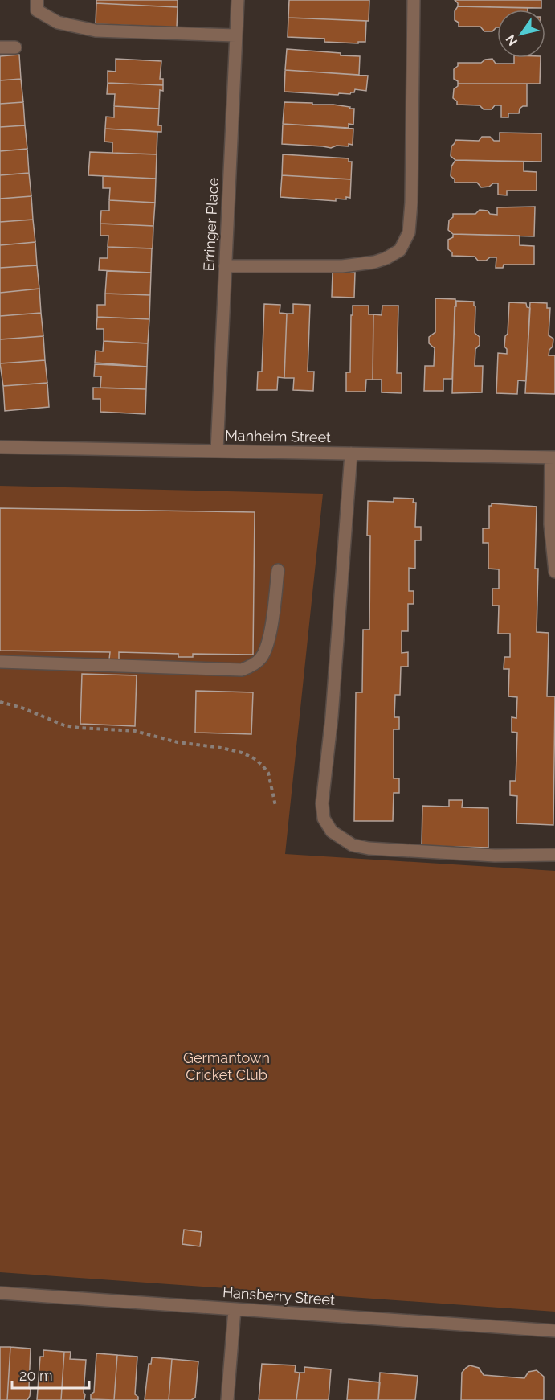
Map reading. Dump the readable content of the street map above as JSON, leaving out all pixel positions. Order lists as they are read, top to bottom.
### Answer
{
  "streets": {
    "street": ["Erringer Place", "Manheim Street", "Hansberry Street"]
  },
  "crossings": [
    ["Erringer Place", "Manheim Street"]
  ],
  "parks": ["Germantown Cricket Club"],
  "scale_bar": "20 m",
  "north": "bottom left"
}
